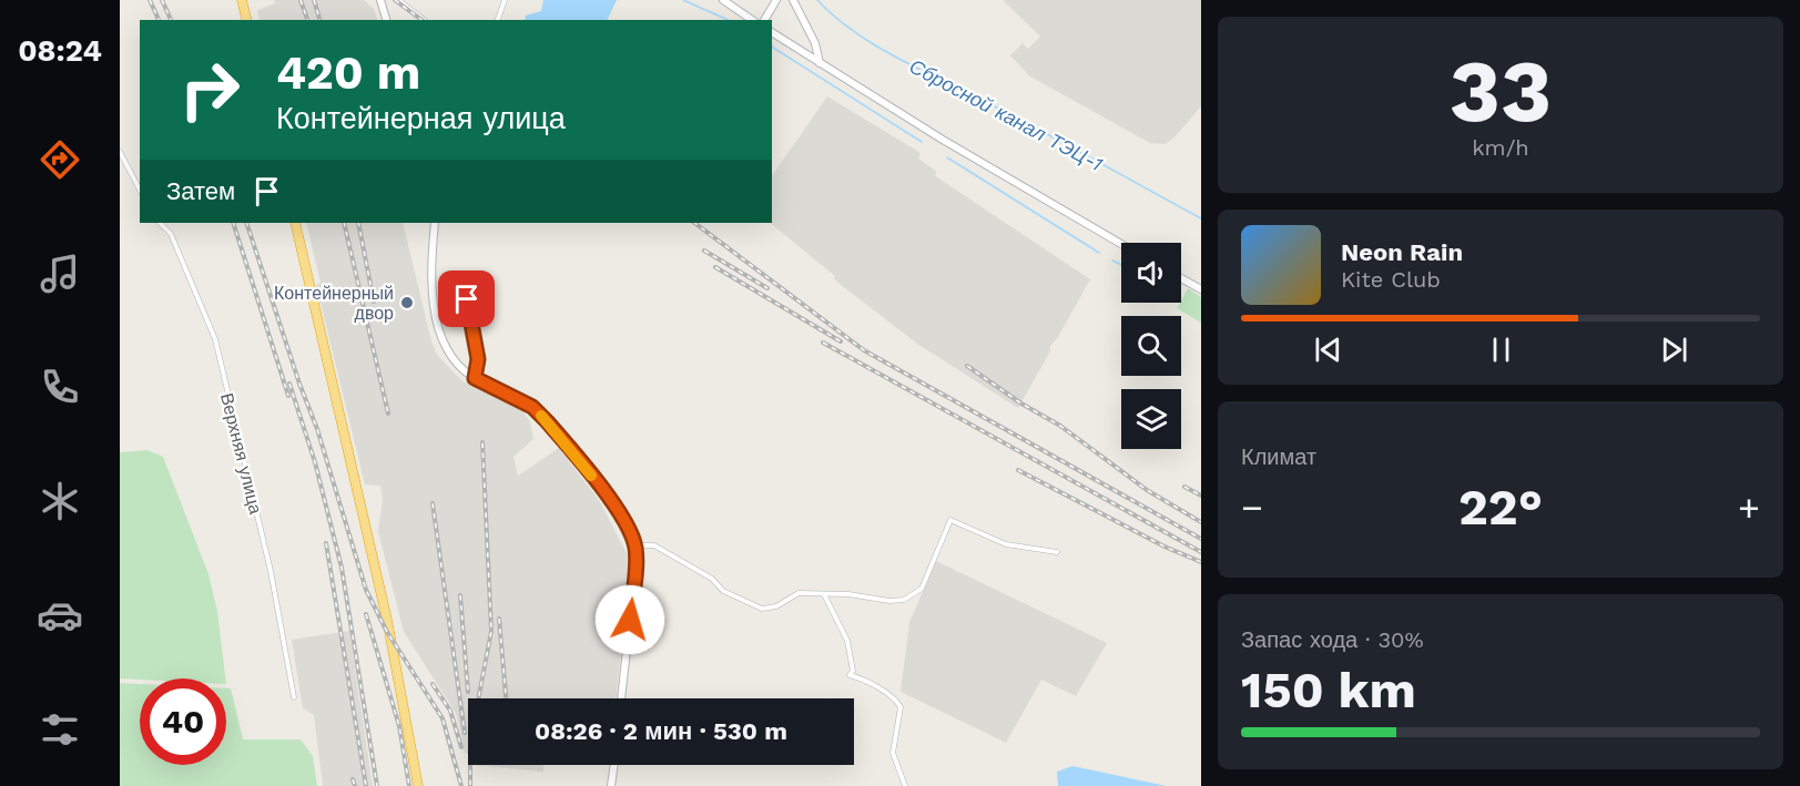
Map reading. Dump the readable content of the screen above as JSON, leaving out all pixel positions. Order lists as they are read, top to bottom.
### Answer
{
  "streets": {
    "street": ["Верхняя улица"]
  },
  "water": ["Сбросной канал ТЭЦ-1"],
  "places": ["Контейнерный двор"],
  "page": {
    "tabs": "08:24",
    "tile": [
      ["33", "km/h"],
      "Климат",
      ["Запас хода · 30%", "150 km"]
    ],
    "turn": ["420 m", "Контейнерная улица"],
    "then": "Затем",
    "song": ["Neon Rain", "Kite Club"],
    "heat": ["−", "22°", "+"],
    "limit": "40",
    "trip": "08:26 · 2 мин · 530 m"
  }
}
